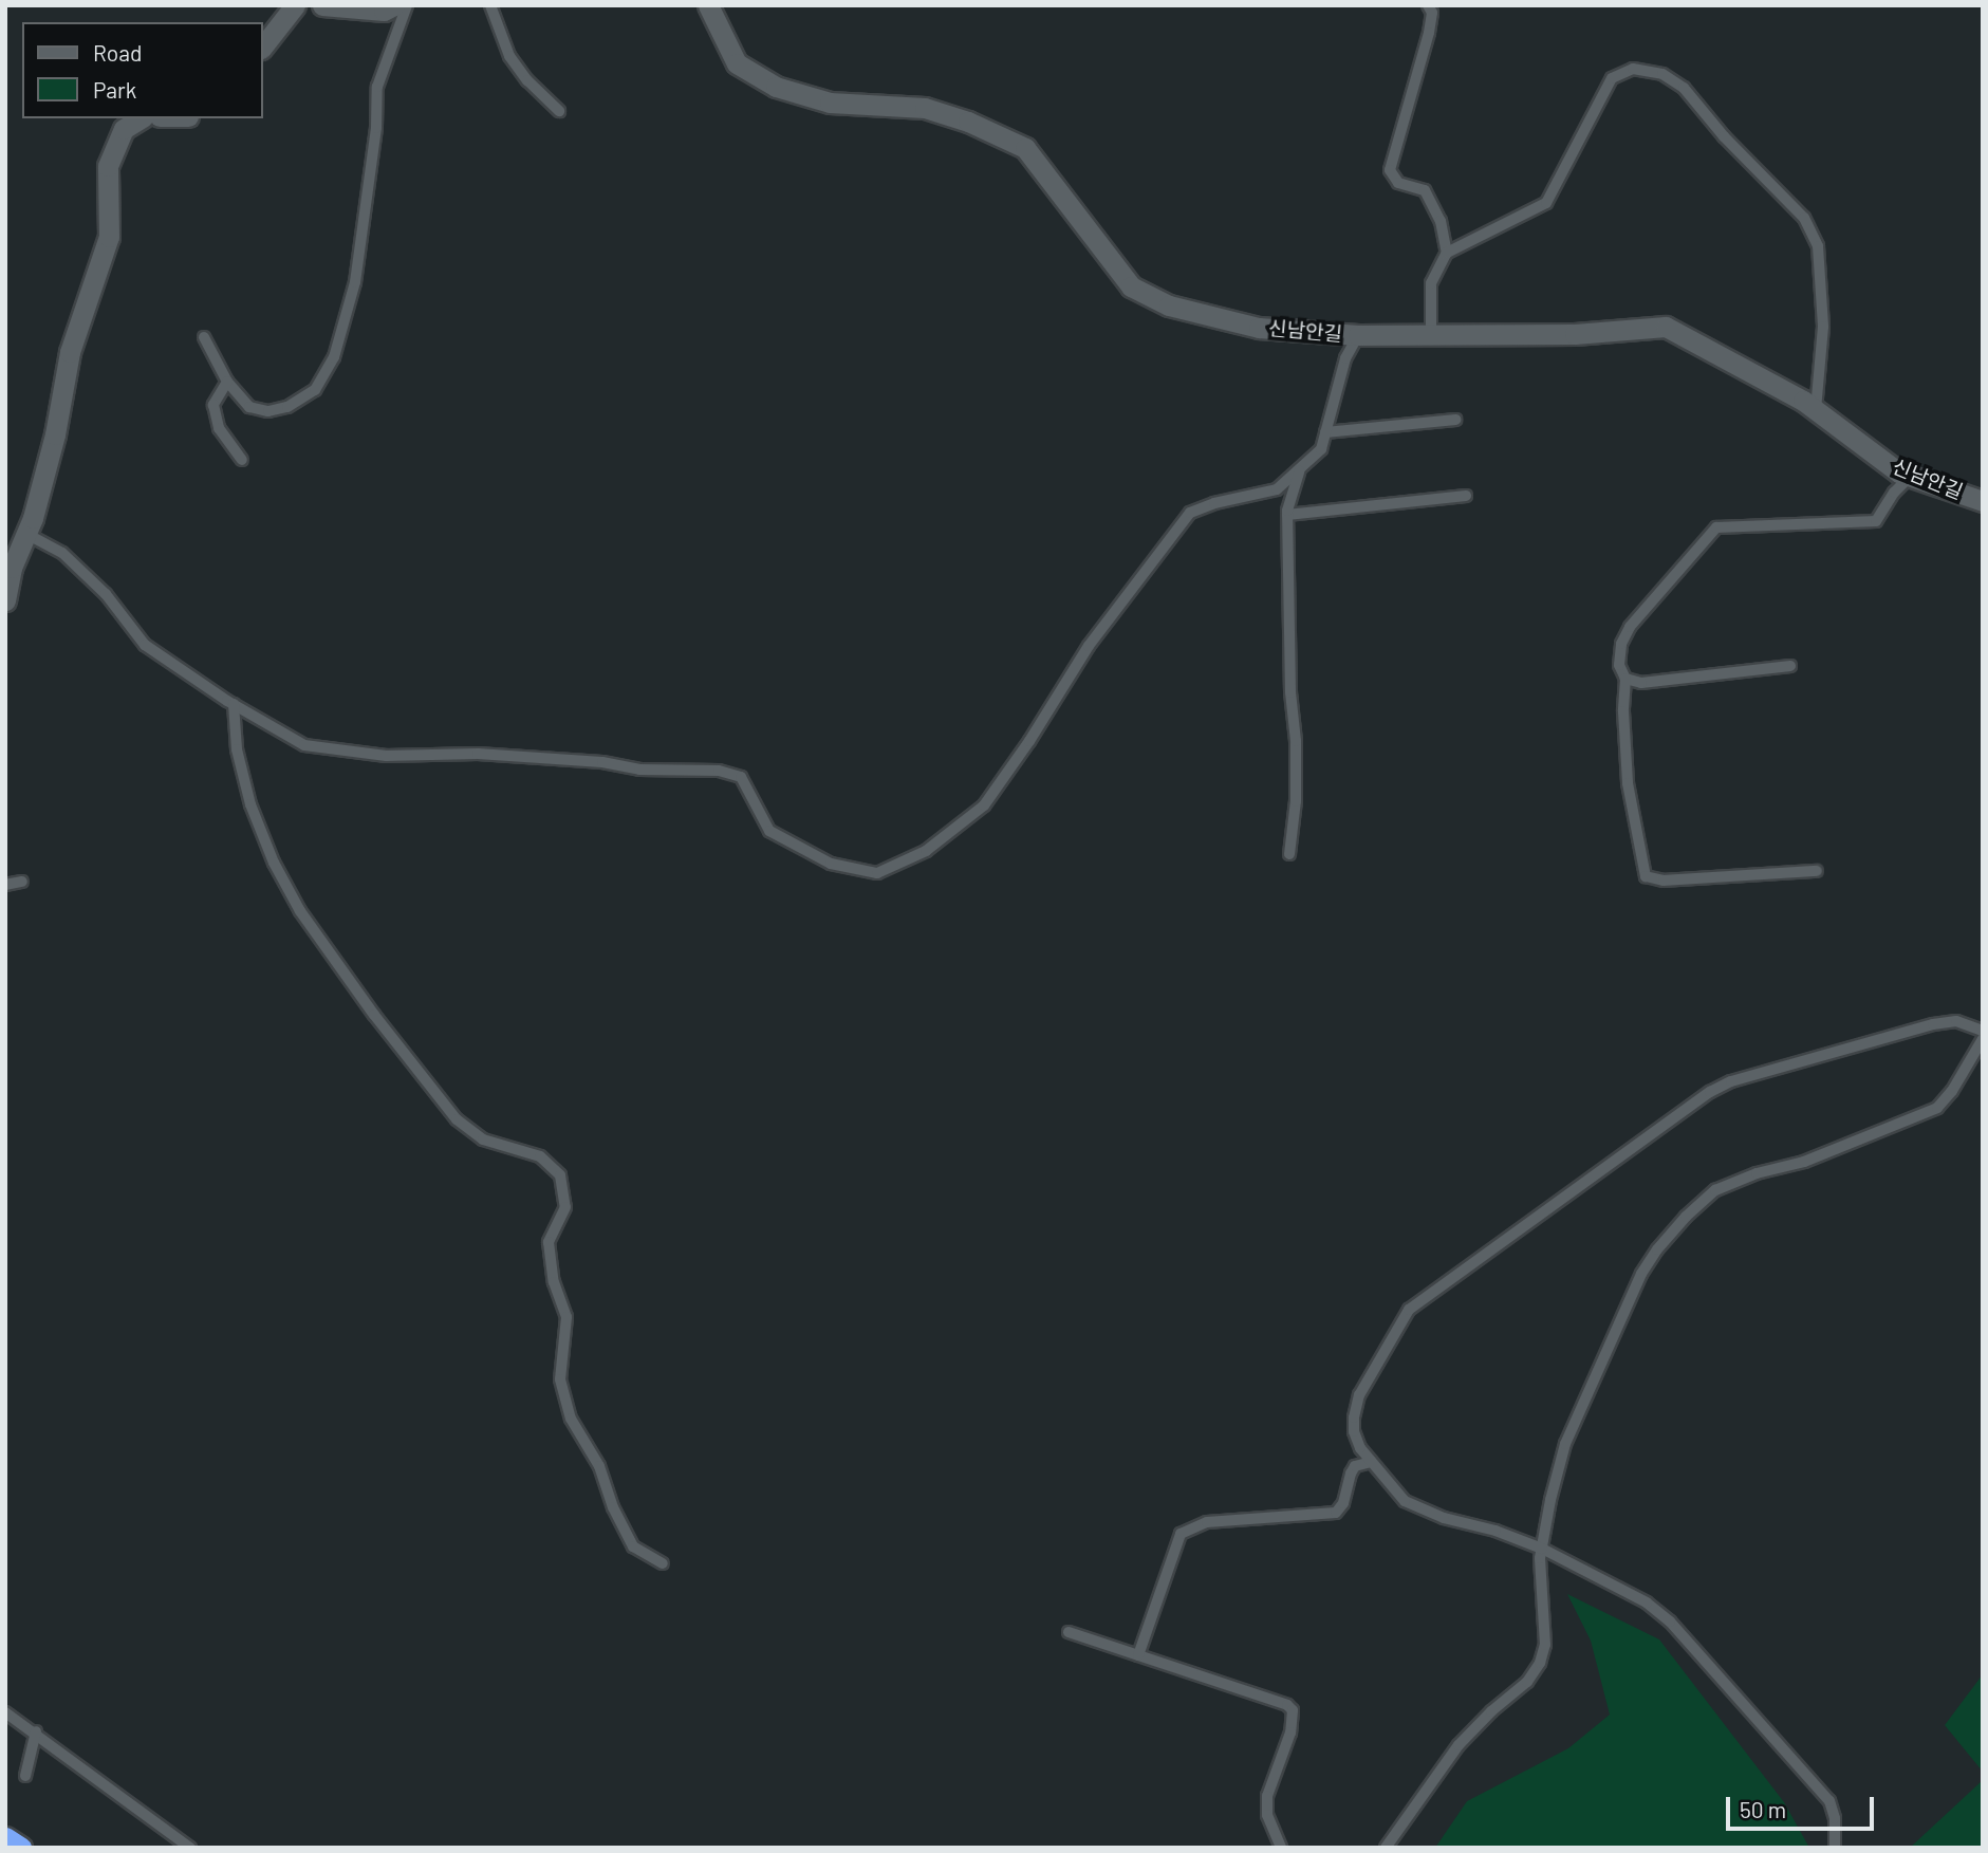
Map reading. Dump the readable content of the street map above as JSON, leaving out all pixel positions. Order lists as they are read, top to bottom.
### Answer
{
  "streets": {
    "street": ["신남안길"]
  },
  "legend": ["Road", "Park"],
  "scale_bar": "50 m"
}
